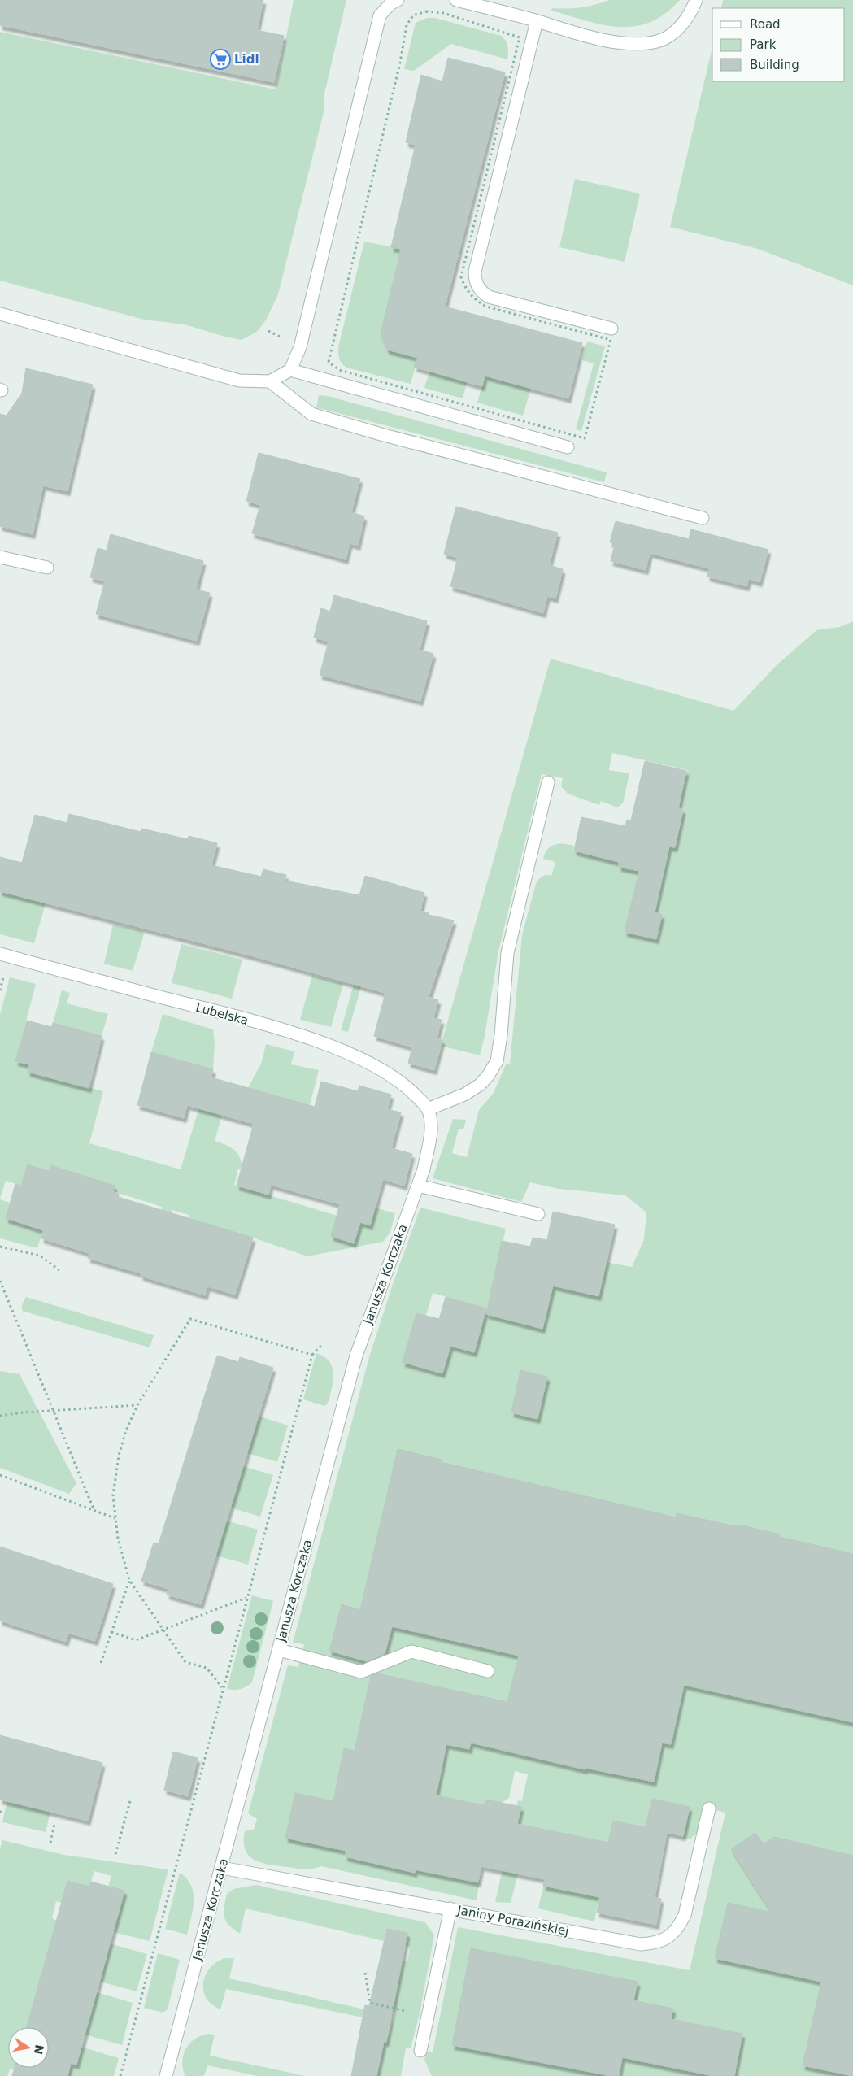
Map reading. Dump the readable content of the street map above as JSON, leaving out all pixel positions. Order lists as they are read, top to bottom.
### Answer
{
  "streets": {
    "street": ["Lubelska", "Janusza Korczaka", "Janiny Porazińskiej"]
  },
  "crossings": [
    ["Lubelska", "Janusza Korczaka"],
    ["Janusza Korczaka", "Janiny Porazińskiej"]
  ],
  "places": {
    "supermarket": ["Lidl"]
  },
  "legend": ["Road", "Park", "Building"],
  "north": "right"
}
